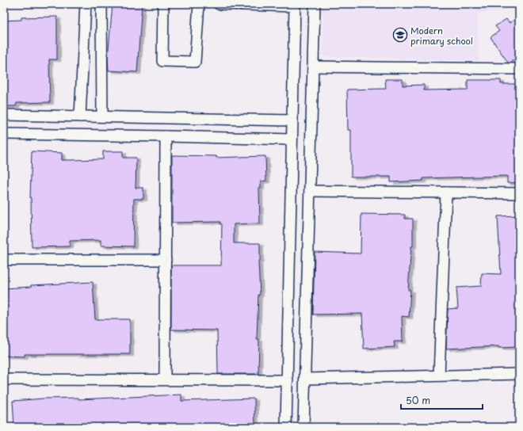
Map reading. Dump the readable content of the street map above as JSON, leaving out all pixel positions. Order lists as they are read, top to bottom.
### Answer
{
  "places": {
    "school or university": ["Modern primary school"]
  },
  "scale_bar": "50 m"
}
